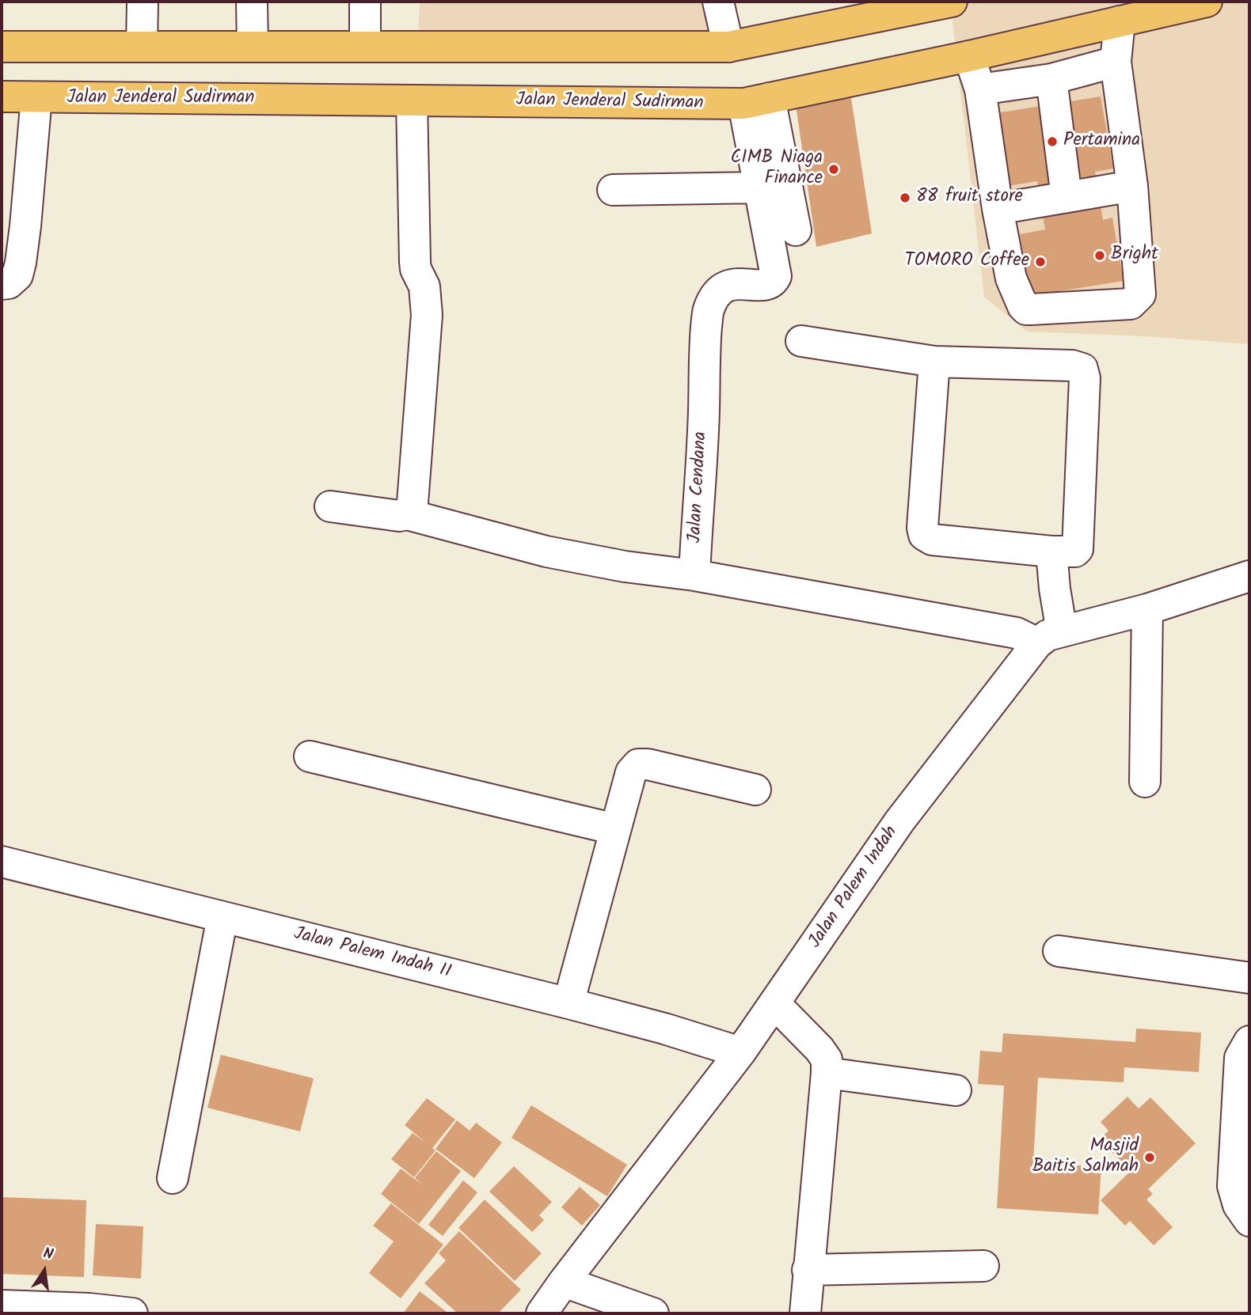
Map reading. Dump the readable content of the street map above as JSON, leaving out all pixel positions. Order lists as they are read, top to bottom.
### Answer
{
  "streets": {
    "main road": ["Jalan Jenderal Sudirman"],
    "street": ["Jalan Cendana", "Jalan Palem Indah", "Jalan Palem Indah II"]
  },
  "crossings": [
    ["Jalan Jenderal Sudirman", "Jalan Cendana"],
    ["Jalan Palem Indah", "Jalan Palem Indah II"]
  ],
  "places": [
    "Pertamina",
    "CIMB Niaga Finance",
    "88 fruit store",
    "Bright",
    "TOMORO Coffee",
    "Masjid Baitis Salmah"
  ],
  "north": "top"
}
